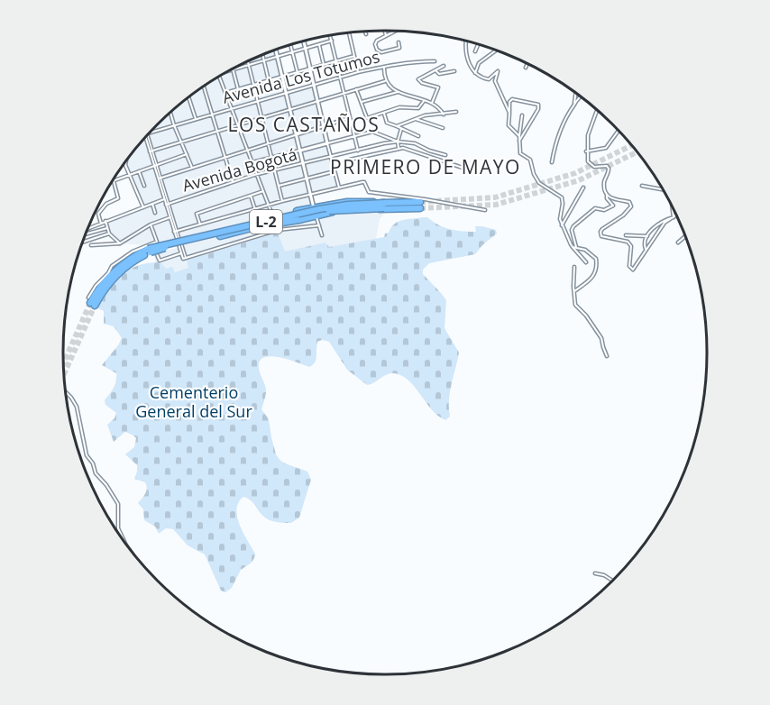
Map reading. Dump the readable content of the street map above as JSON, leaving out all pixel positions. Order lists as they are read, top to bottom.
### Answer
{
  "streets": {
    "highway": ["L-2"],
    "street": ["Avenida Los Totumos", "Avenida Bogotá"]
  },
  "districts": ["LOS CASTAÑOS", "PRIMERO DE MAYO"],
  "parks": ["Cementerio General del Sur"]
}
